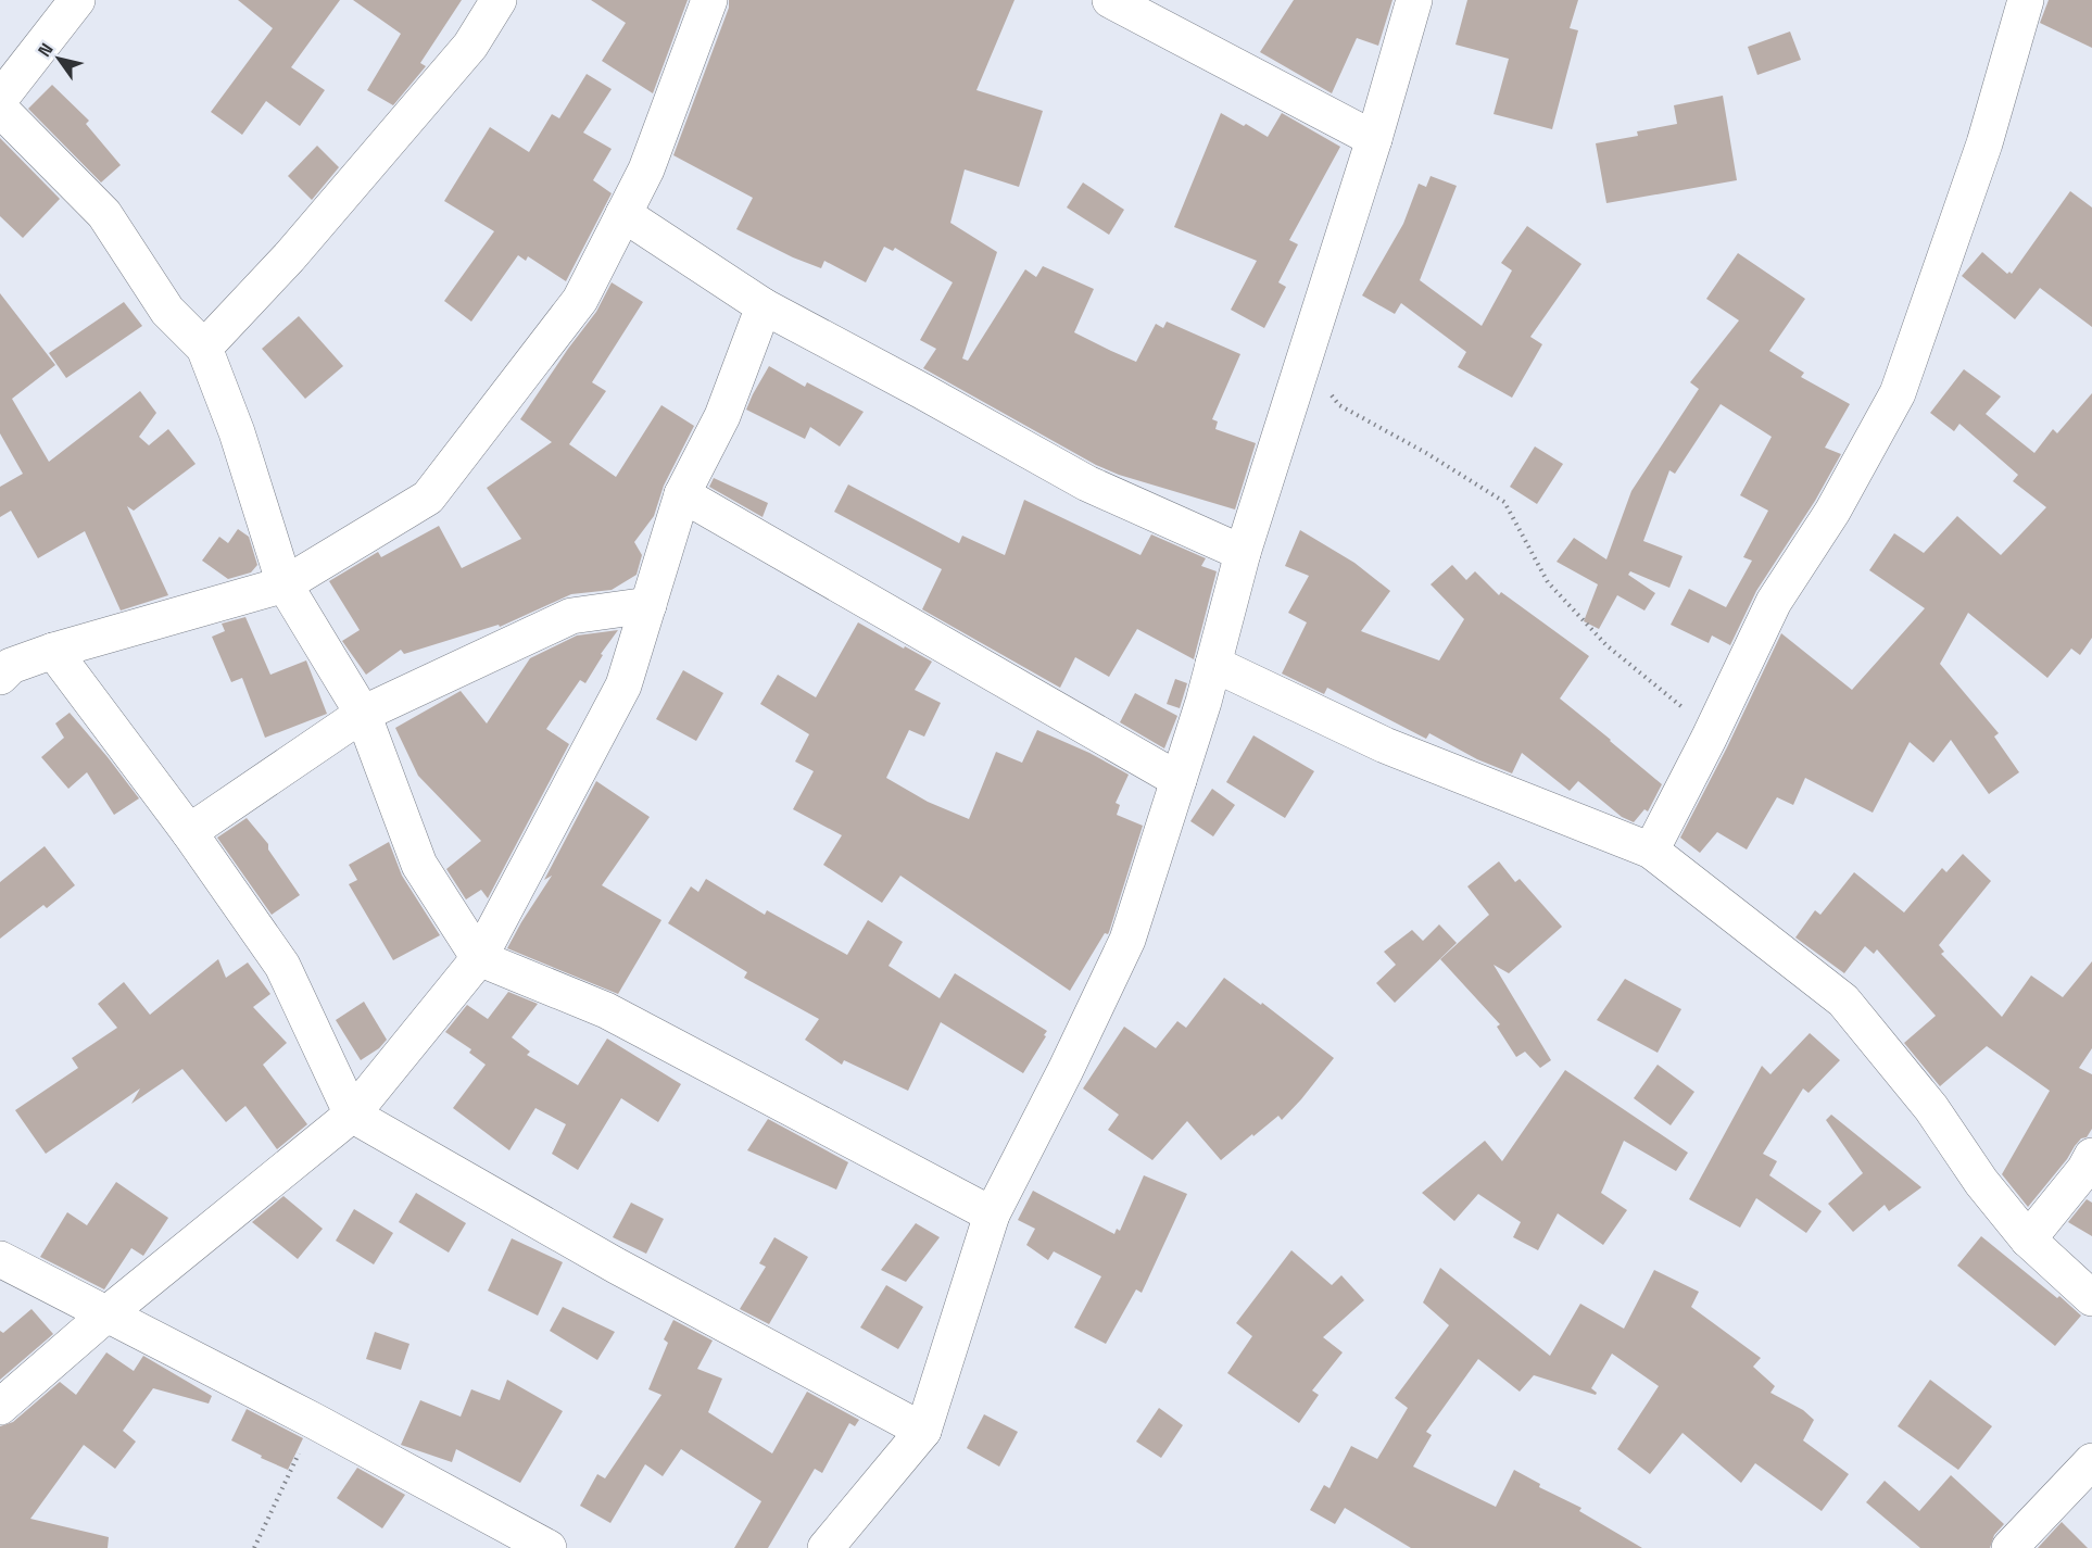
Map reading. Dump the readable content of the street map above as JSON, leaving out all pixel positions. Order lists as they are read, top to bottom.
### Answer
{
  "north": "top left"
}
